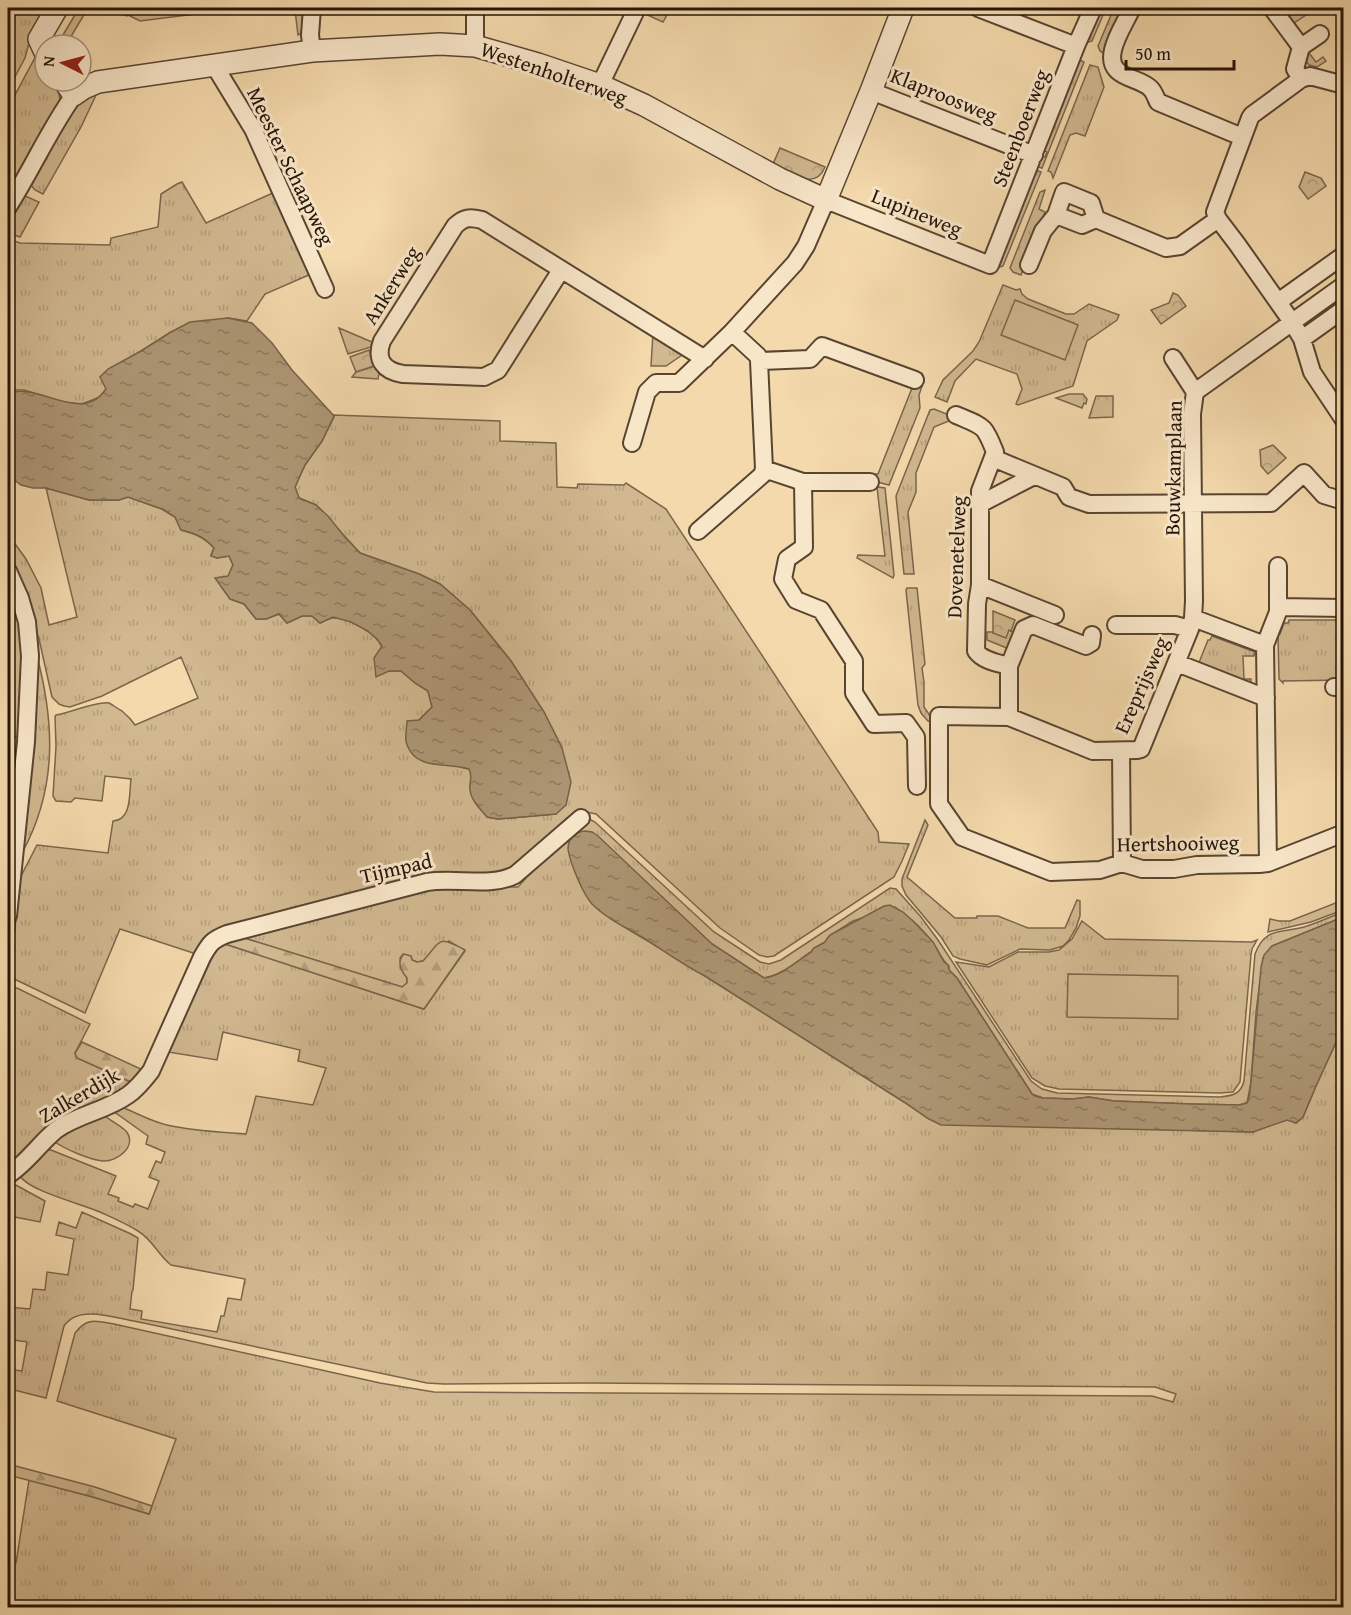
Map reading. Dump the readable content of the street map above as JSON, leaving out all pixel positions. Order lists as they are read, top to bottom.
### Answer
{
  "streets": {
    "street": [
      "Westenholterweg",
      "Klaproosweg",
      "Steenboerweg",
      "Meester Schaapweg",
      "Lupineweg",
      "Ankerweg",
      "Bouwkamplaan",
      "Dovenetelweg",
      "Ereprijsweg",
      "Hertshooiweg",
      "Tijmpad",
      "Zalkerdijk"
    ]
  },
  "crossings": [
    ["Westenholterweg", "Meester Schaapweg"],
    ["Westenholterweg", "Lupineweg"],
    ["Klaproosweg", "Steenboerweg"],
    ["Steenboerweg", "Lupineweg"],
    ["Bouwkamplaan", "Ereprijsweg"],
    ["Ereprijsweg", "Hertshooiweg"],
    ["Tijmpad", "Zalkerdijk"]
  ],
  "scale_bar": "50 m",
  "north": "left"
}
